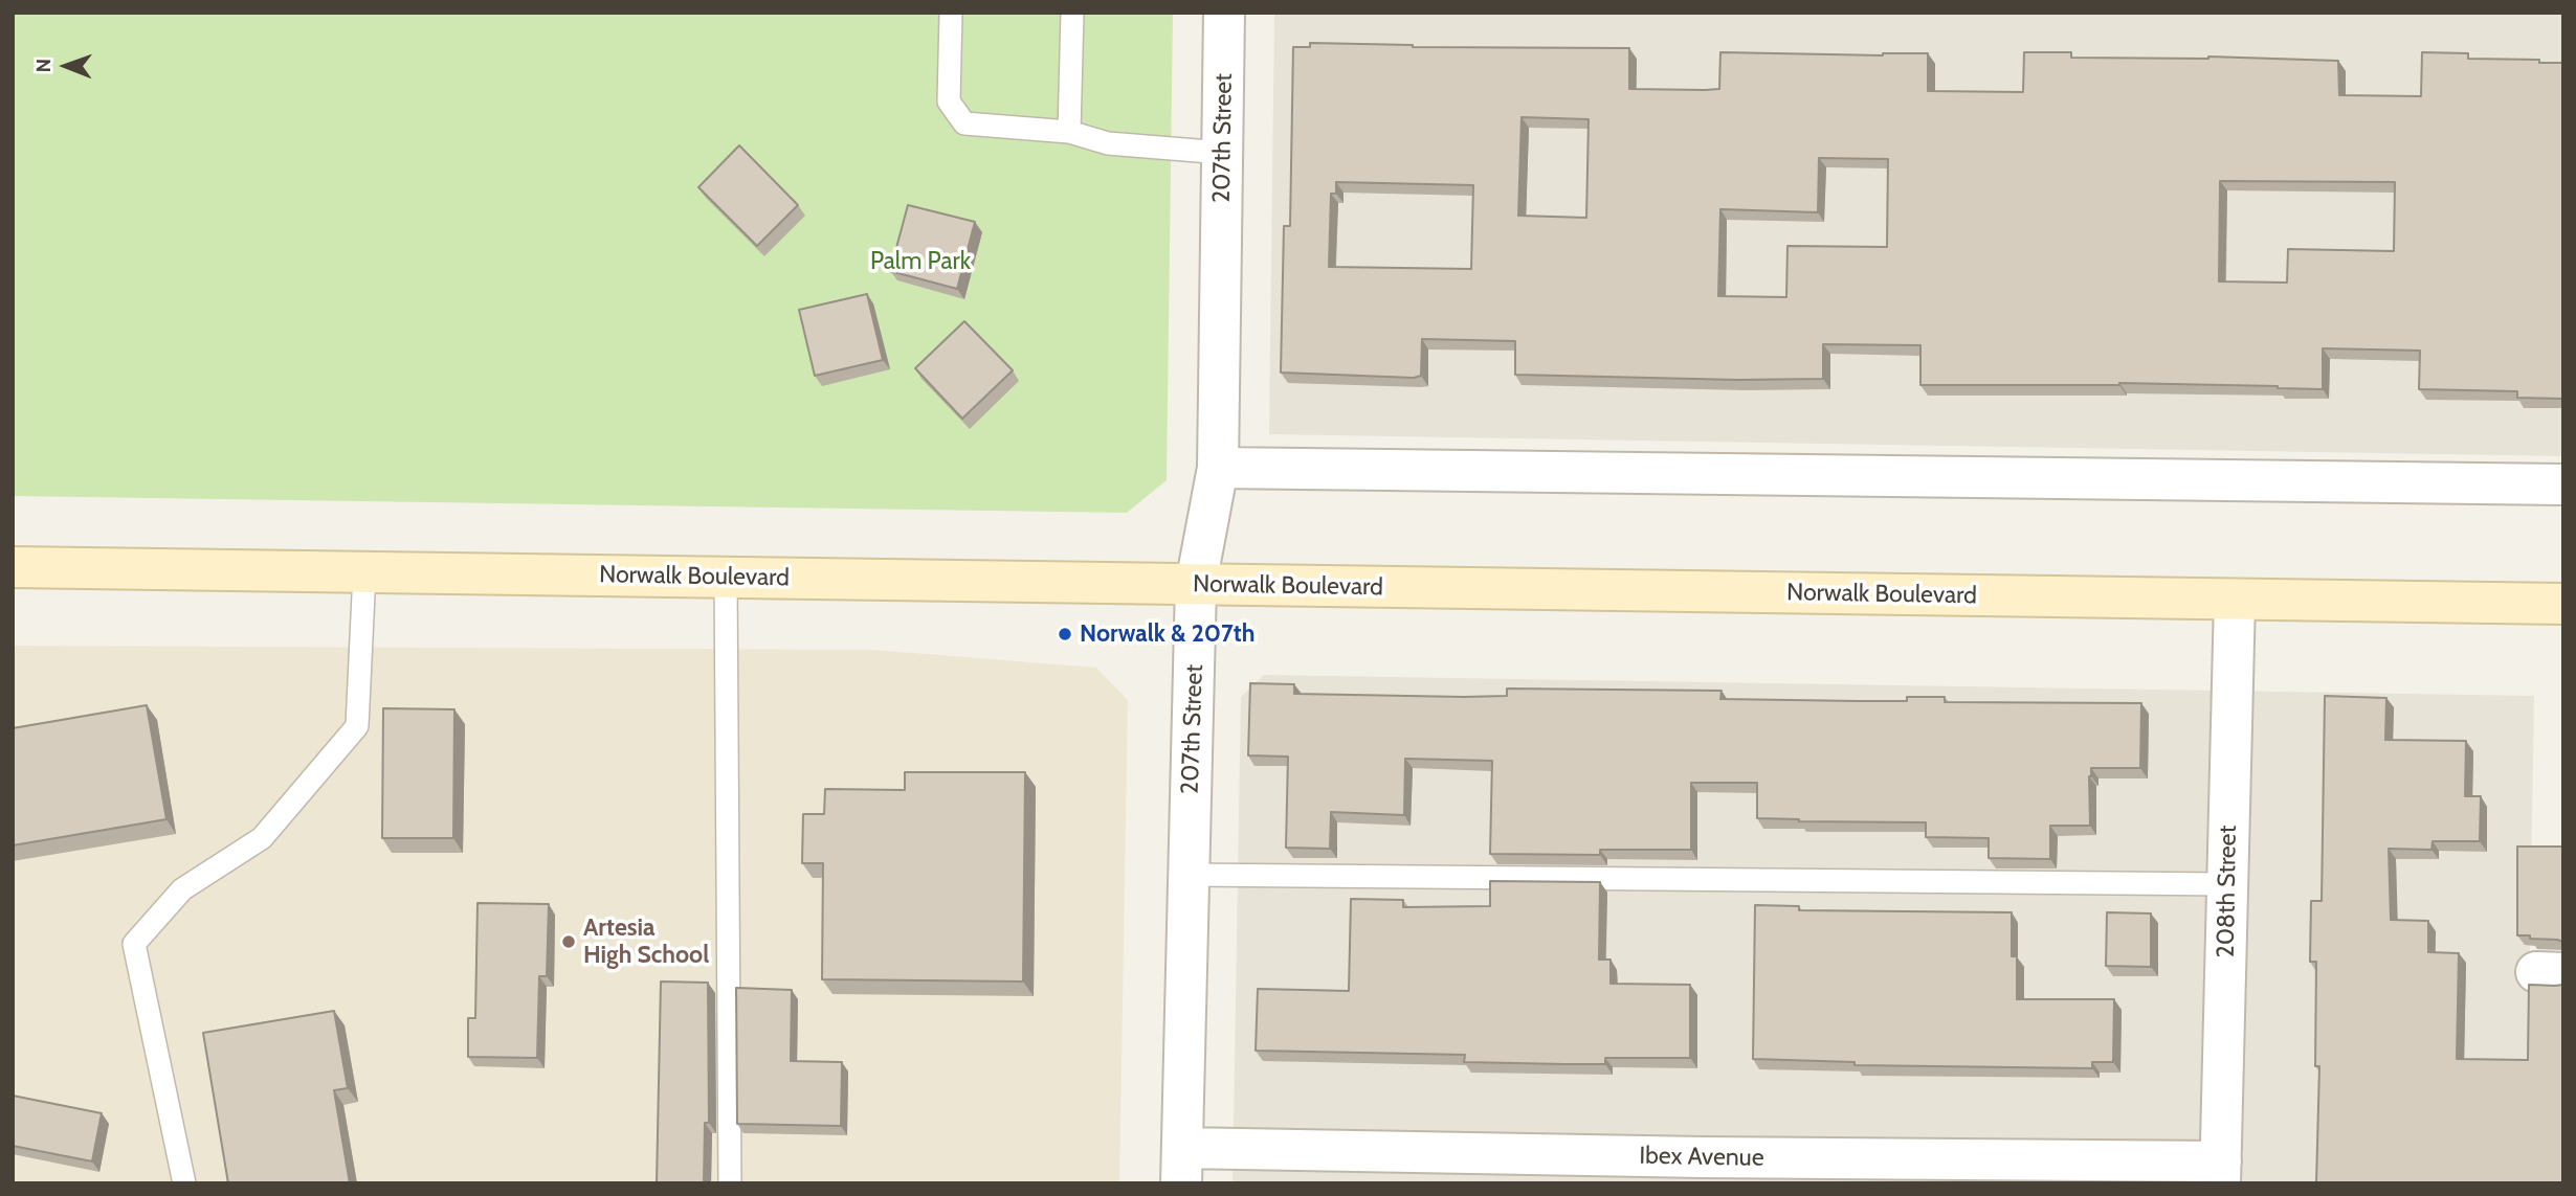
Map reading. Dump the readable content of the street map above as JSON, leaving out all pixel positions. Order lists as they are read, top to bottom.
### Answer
{
  "streets": {
    "main road": ["Norwalk Boulevard"],
    "street": ["207th Street", "208th Street", "Ibex Avenue"]
  },
  "crossings": [
    ["207th Street", "Norwalk Boulevard"],
    ["207th Street", "Ibex Avenue"],
    ["Norwalk Boulevard", "208th Street"],
    ["208th Street", "Ibex Avenue"]
  ],
  "parks": ["Palm Park"],
  "places": ["Norwalk & 207th", "Artesia High School"],
  "north": "left"
}
